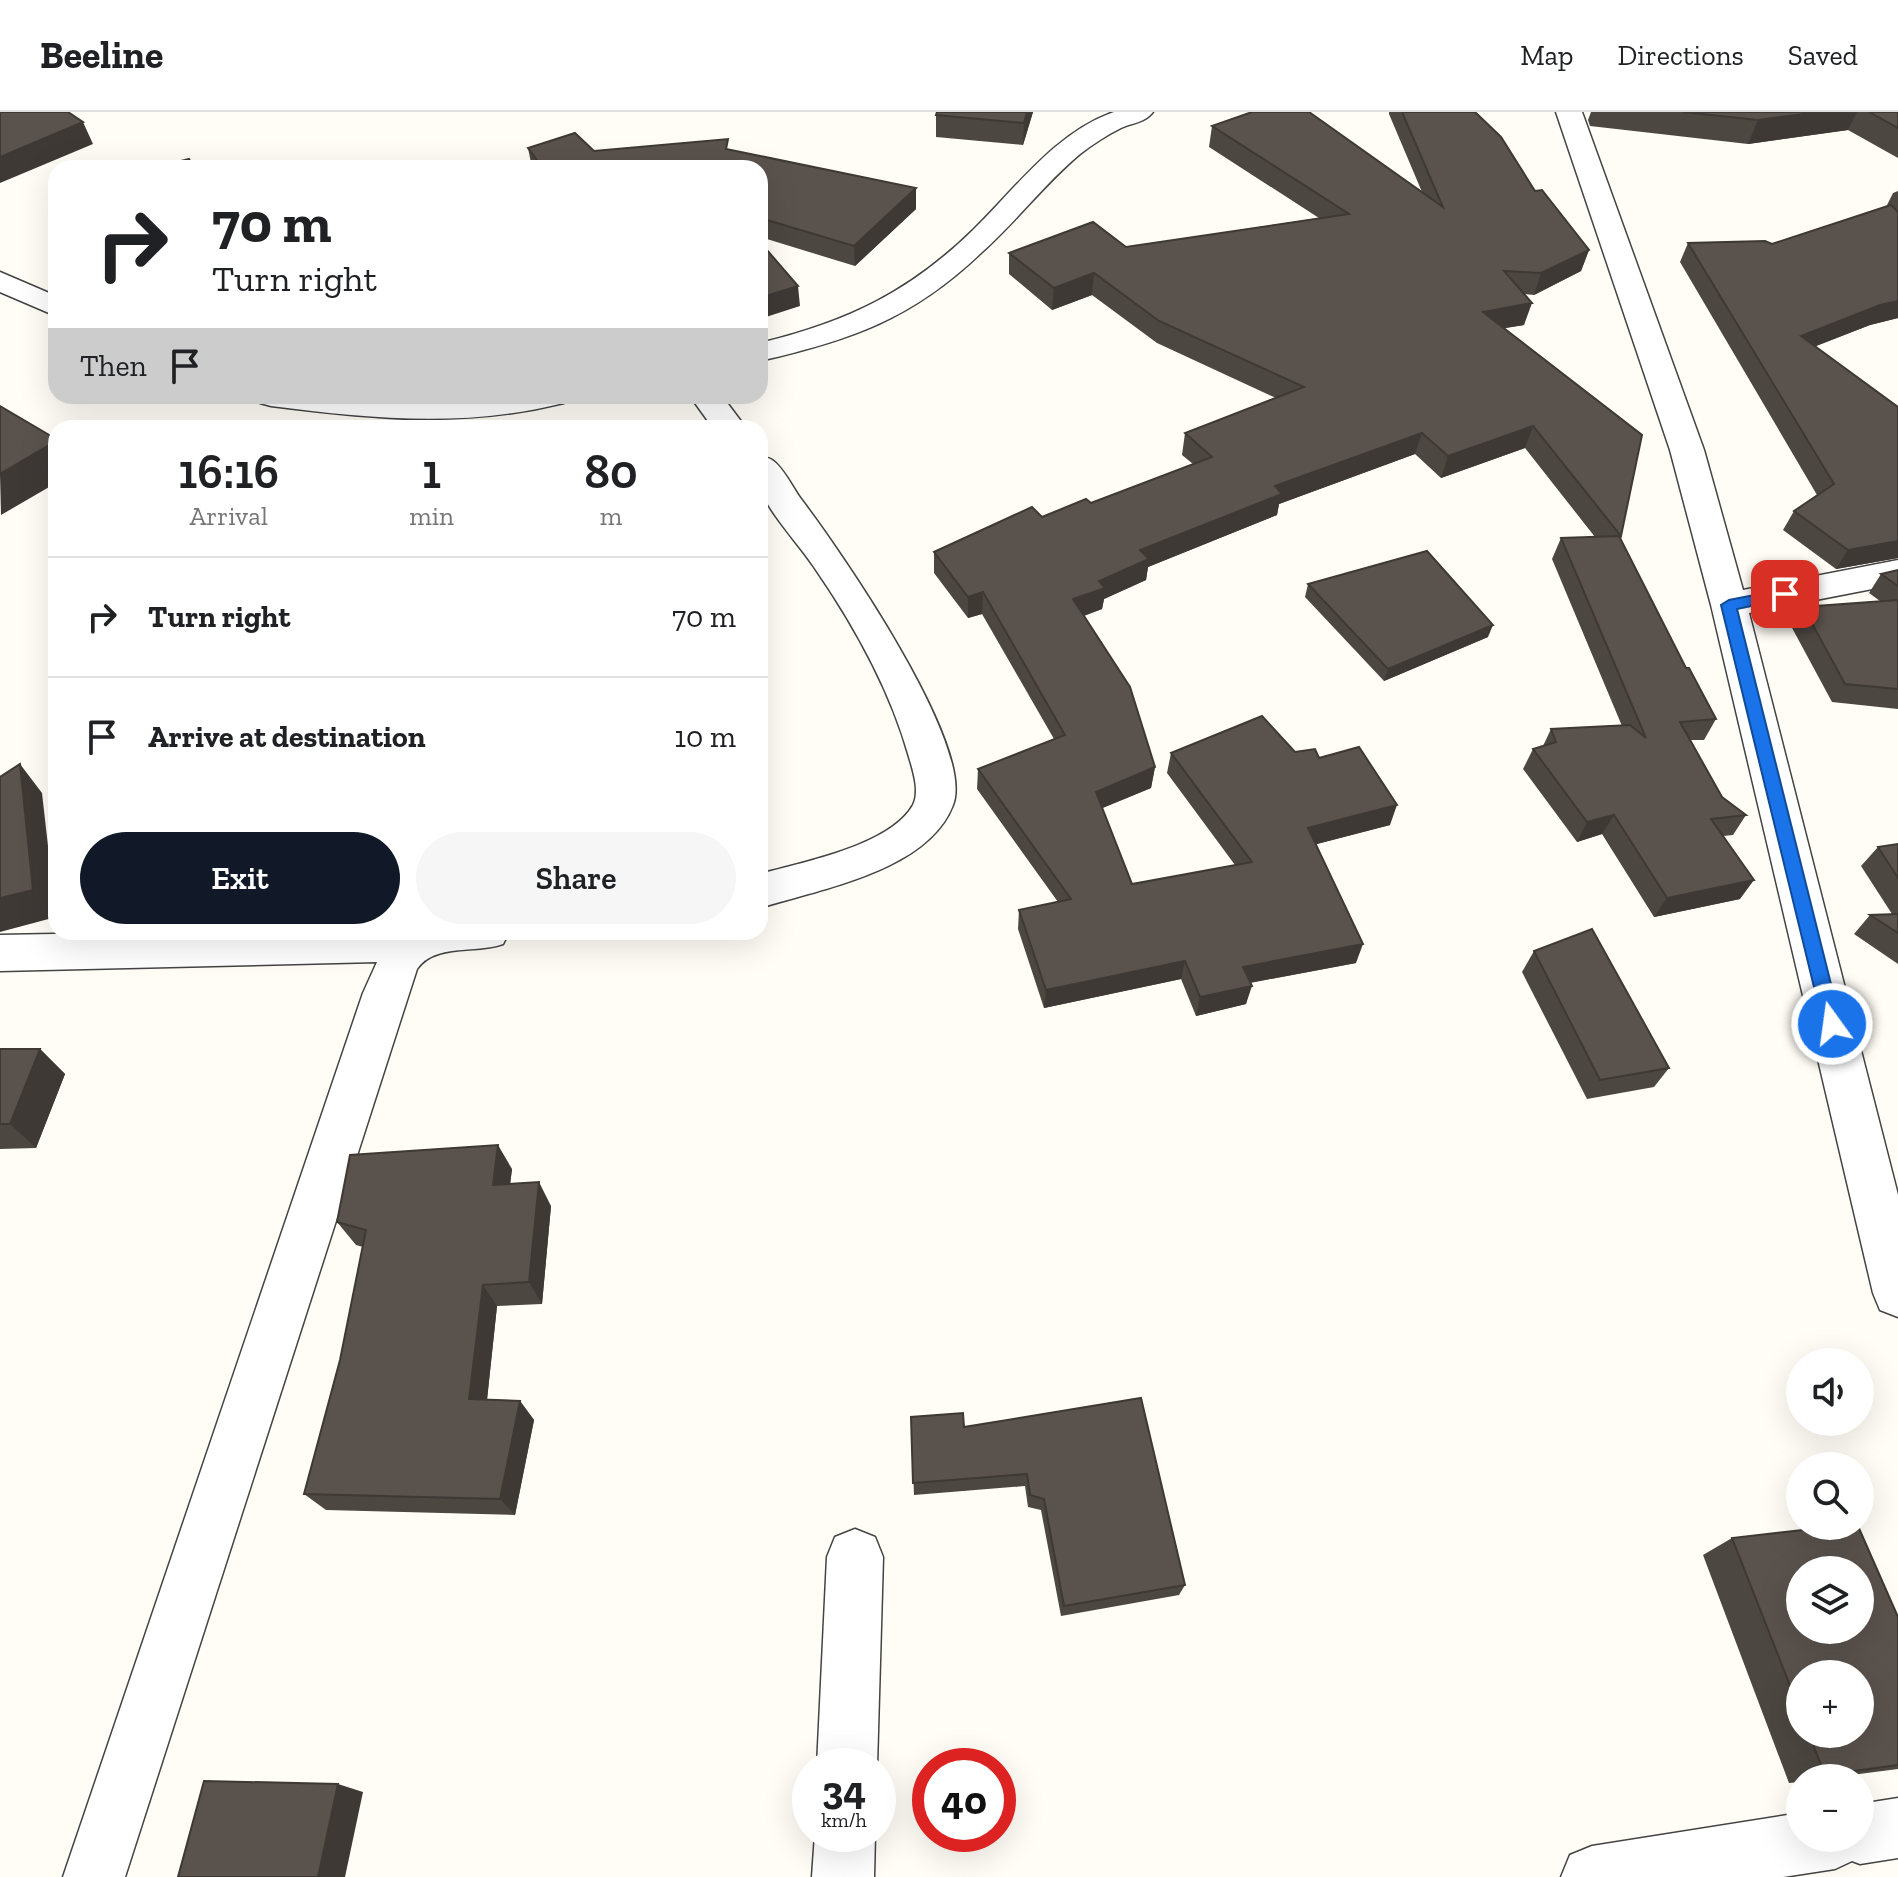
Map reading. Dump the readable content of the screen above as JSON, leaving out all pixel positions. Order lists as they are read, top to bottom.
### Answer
{
  "page": {
    "header": "Beeline",
    "nav": ["Map", "Directions", "Saved"],
    "turn": ["70 m", "Turn right"],
    "then": "Then",
    "eta": [
      "16:16",
      "Arrival",
      "1",
      "min",
      "80",
      "m"
    ],
    "list": [
      {
        "name": "Turn right",
        "value": "70 m"
      },
      {
        "name": "Arrive at destination",
        "value": "10 m"
      }
    ],
    "buttons": ["Exit", "Share"],
    "map_buttons": ["+", "−"],
    "speed": "34 km/h",
    "limit": "40"
  }
}
